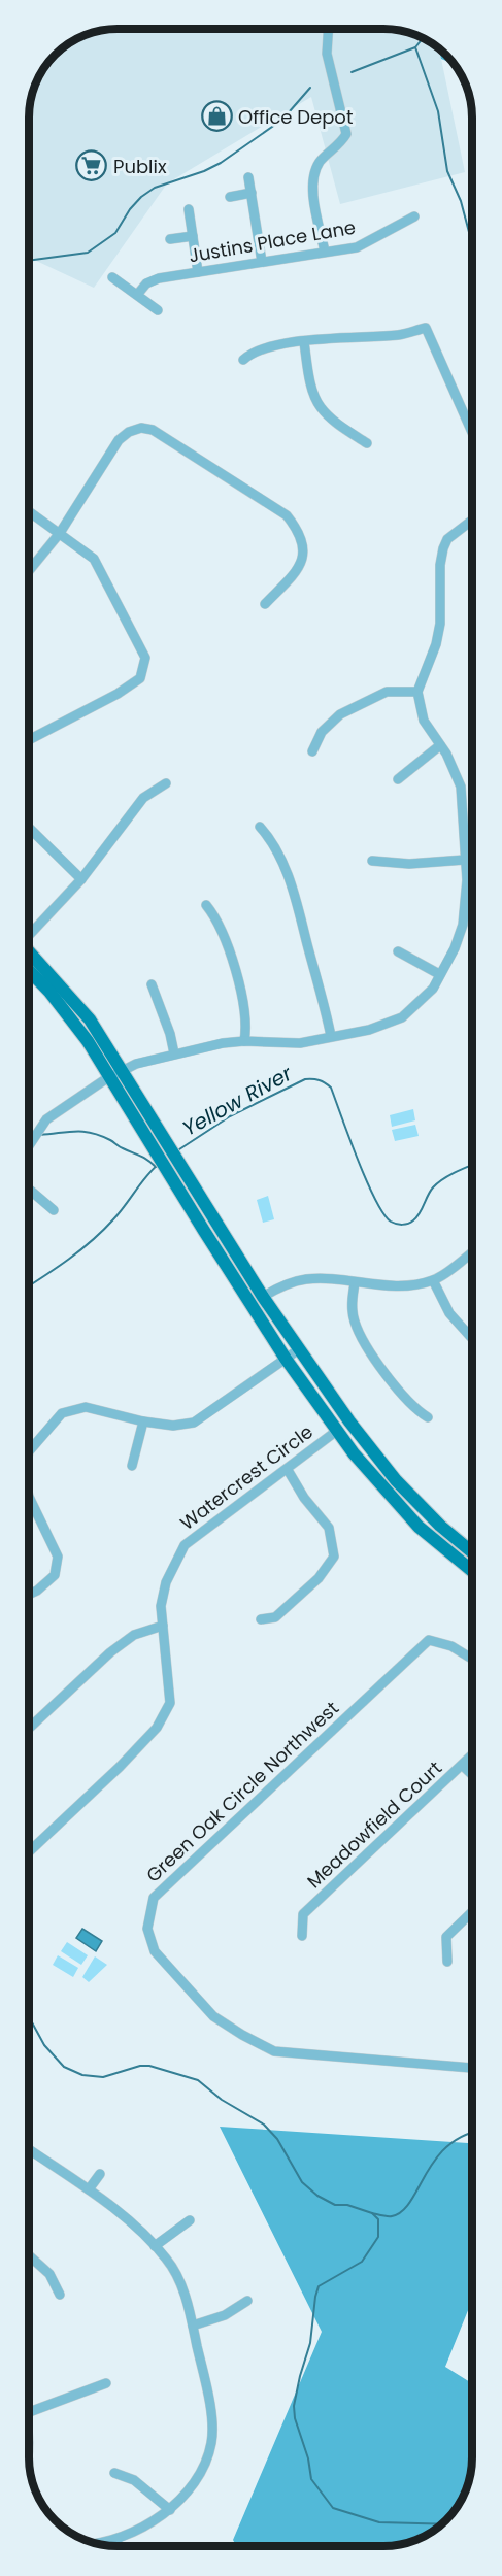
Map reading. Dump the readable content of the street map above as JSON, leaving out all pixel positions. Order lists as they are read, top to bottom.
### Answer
{
  "streets": {
    "street": [
      "Justins Place Lane",
      "Watercrest Circle",
      "Green Oak Circle Northwest",
      "Meadowfield Court"
    ]
  },
  "water": ["Yellow River"],
  "places": {
    "shop": ["Office Depot"],
    "supermarket": ["Publix"]
  }
}
